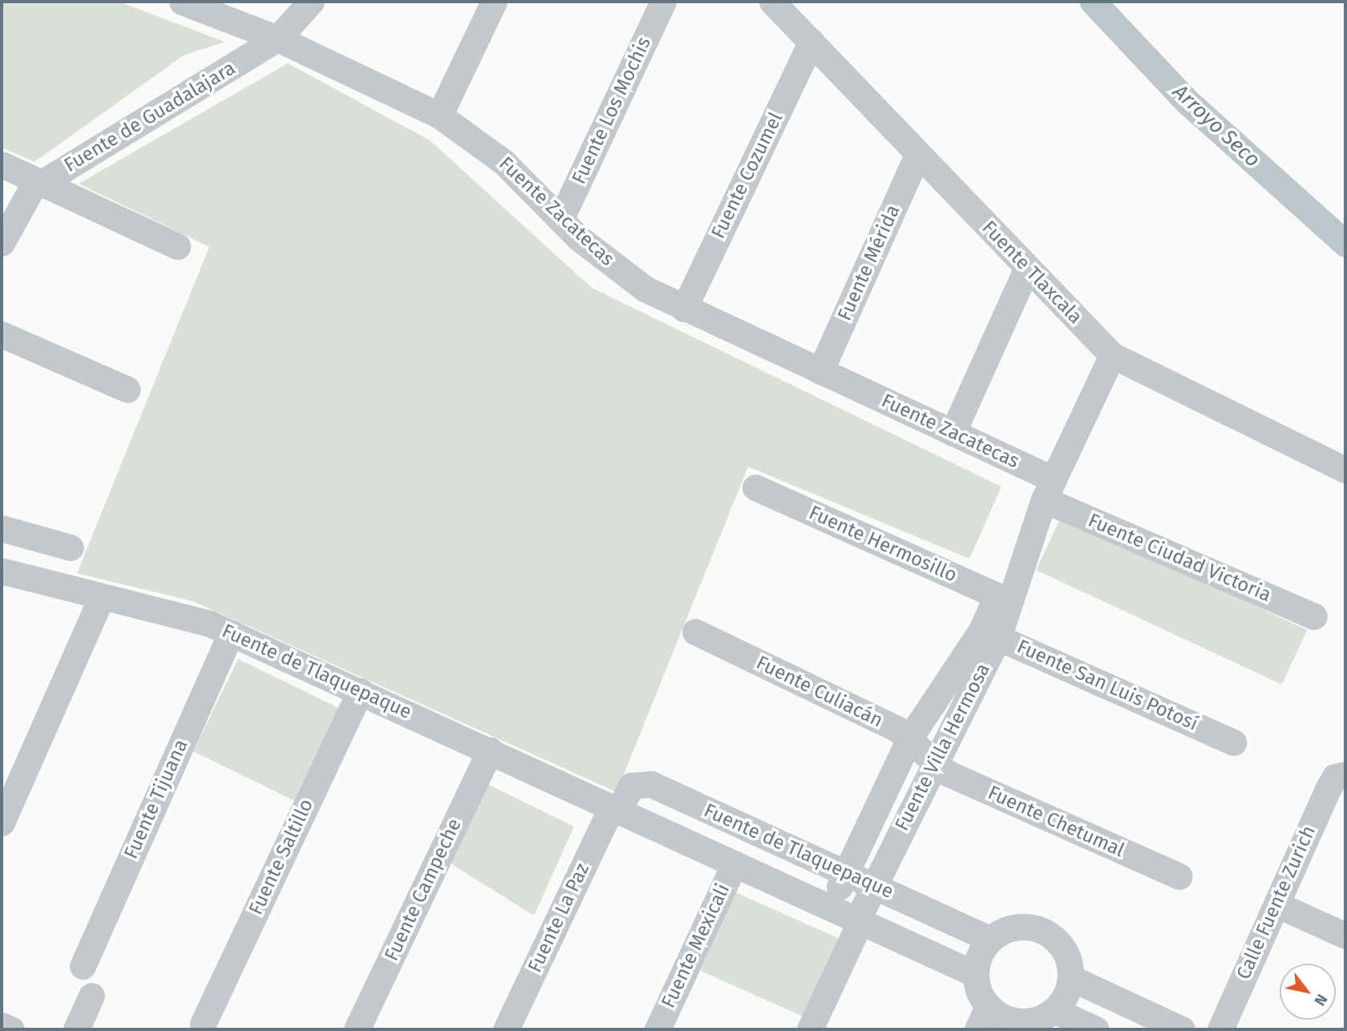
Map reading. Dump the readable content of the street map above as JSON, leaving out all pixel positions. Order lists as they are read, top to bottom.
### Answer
{
  "streets": {
    "street": [
      "Fuente Los Mochis",
      "Fuente de Guadalajara",
      "Fuente Cozumel",
      "Fuente Zacatecas",
      "Fuente Mérida",
      "Fuente Tlaxcala",
      "Fuente Hermosillo",
      "Fuente Ciudad Victoria",
      "Fuente de Tlaquepaque",
      "Fuente San Luis Potosí",
      "Fuente Culiacán",
      "Fuente Villa Hermosa",
      "Fuente Tijuana",
      "Fuente Chetumal",
      "Fuente Saltillo",
      "Fuente Campeche",
      "Calle Fuente Zurich",
      "Fuente La Paz",
      "Fuente Mexicali"
    ]
  },
  "crossings": [
    ["Fuente Los Mochis", "Fuente Zacatecas"],
    ["Fuente de Guadalajara", "Fuente Zacatecas"],
    ["Fuente Cozumel", "Fuente Zacatecas"],
    ["Fuente Cozumel", "Fuente Tlaxcala"],
    ["Fuente Zacatecas", "Fuente Mérida"],
    ["Fuente Zacatecas", "Fuente Ciudad Victoria"],
    ["Fuente Zacatecas", "Fuente Villa Hermosa"],
    ["Fuente Mérida", "Fuente Tlaxcala"],
    ["Fuente Tlaxcala", "Fuente Villa Hermosa"],
    ["Fuente Hermosillo", "Fuente Villa Hermosa"],
    ["Fuente Ciudad Victoria", "Fuente Villa Hermosa"],
    ["Fuente de Tlaquepaque", "Fuente Villa Hermosa"],
    ["Fuente de Tlaquepaque", "Fuente Tijuana"],
    ["Fuente de Tlaquepaque", "Fuente Saltillo"],
    ["Fuente de Tlaquepaque", "Fuente Campeche"],
    ["Fuente de Tlaquepaque", "Fuente La Paz"],
    ["Fuente de Tlaquepaque", "Fuente Mexicali"],
    ["Fuente San Luis Potosí", "Fuente Villa Hermosa"],
    ["Fuente Culiacán", "Fuente Villa Hermosa"],
    ["Fuente Culiacán", "Fuente Chetumal"],
    ["Fuente Villa Hermosa", "Fuente Chetumal"]
  ],
  "water": ["Arroyo Seco"],
  "north": "bottom right"
}
